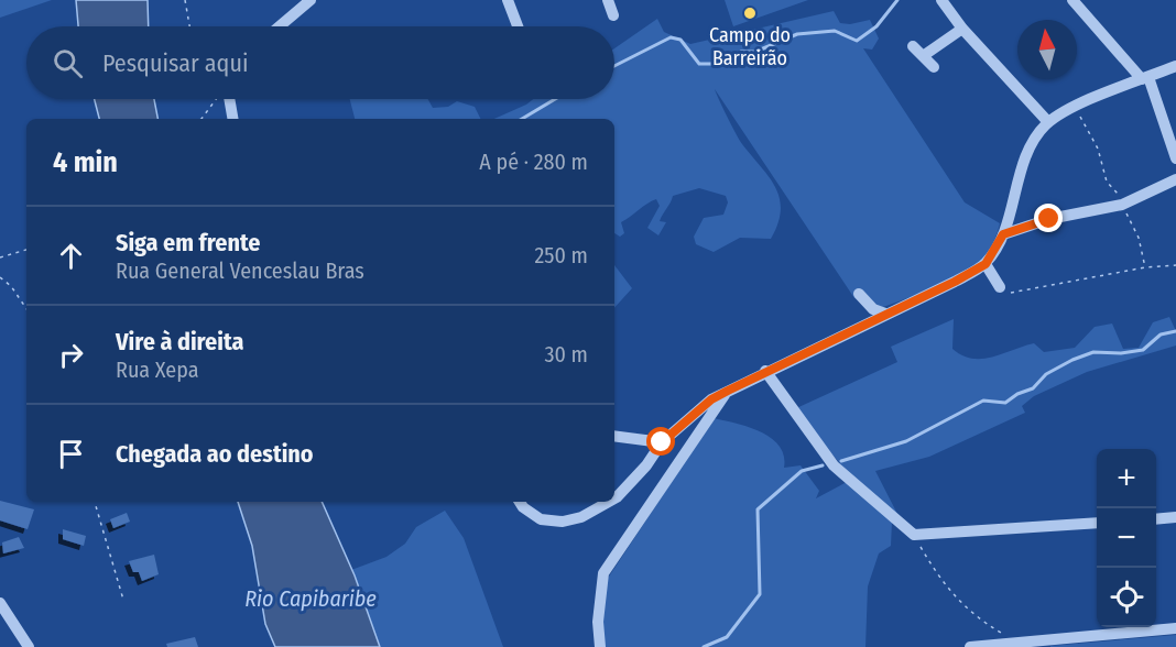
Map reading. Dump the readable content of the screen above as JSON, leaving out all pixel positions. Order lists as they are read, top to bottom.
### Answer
{
  "water": ["Rio Capibaribe"],
  "places": ["Campo do Barreirão"],
  "north": "top",
  "page": {
    "search": "Pesquisar aqui",
    "heading": ["4 min", "A pé · 280 m"],
    "list": [
      ["Siga em frente", "Rua General Venceslau Bras", "250 m"],
      ["Vire à direita", "Rua Xepa", "30 m"],
      "Chegada ao destino"
    ],
    "map_buttons": ["+", "−"]
  }
}
